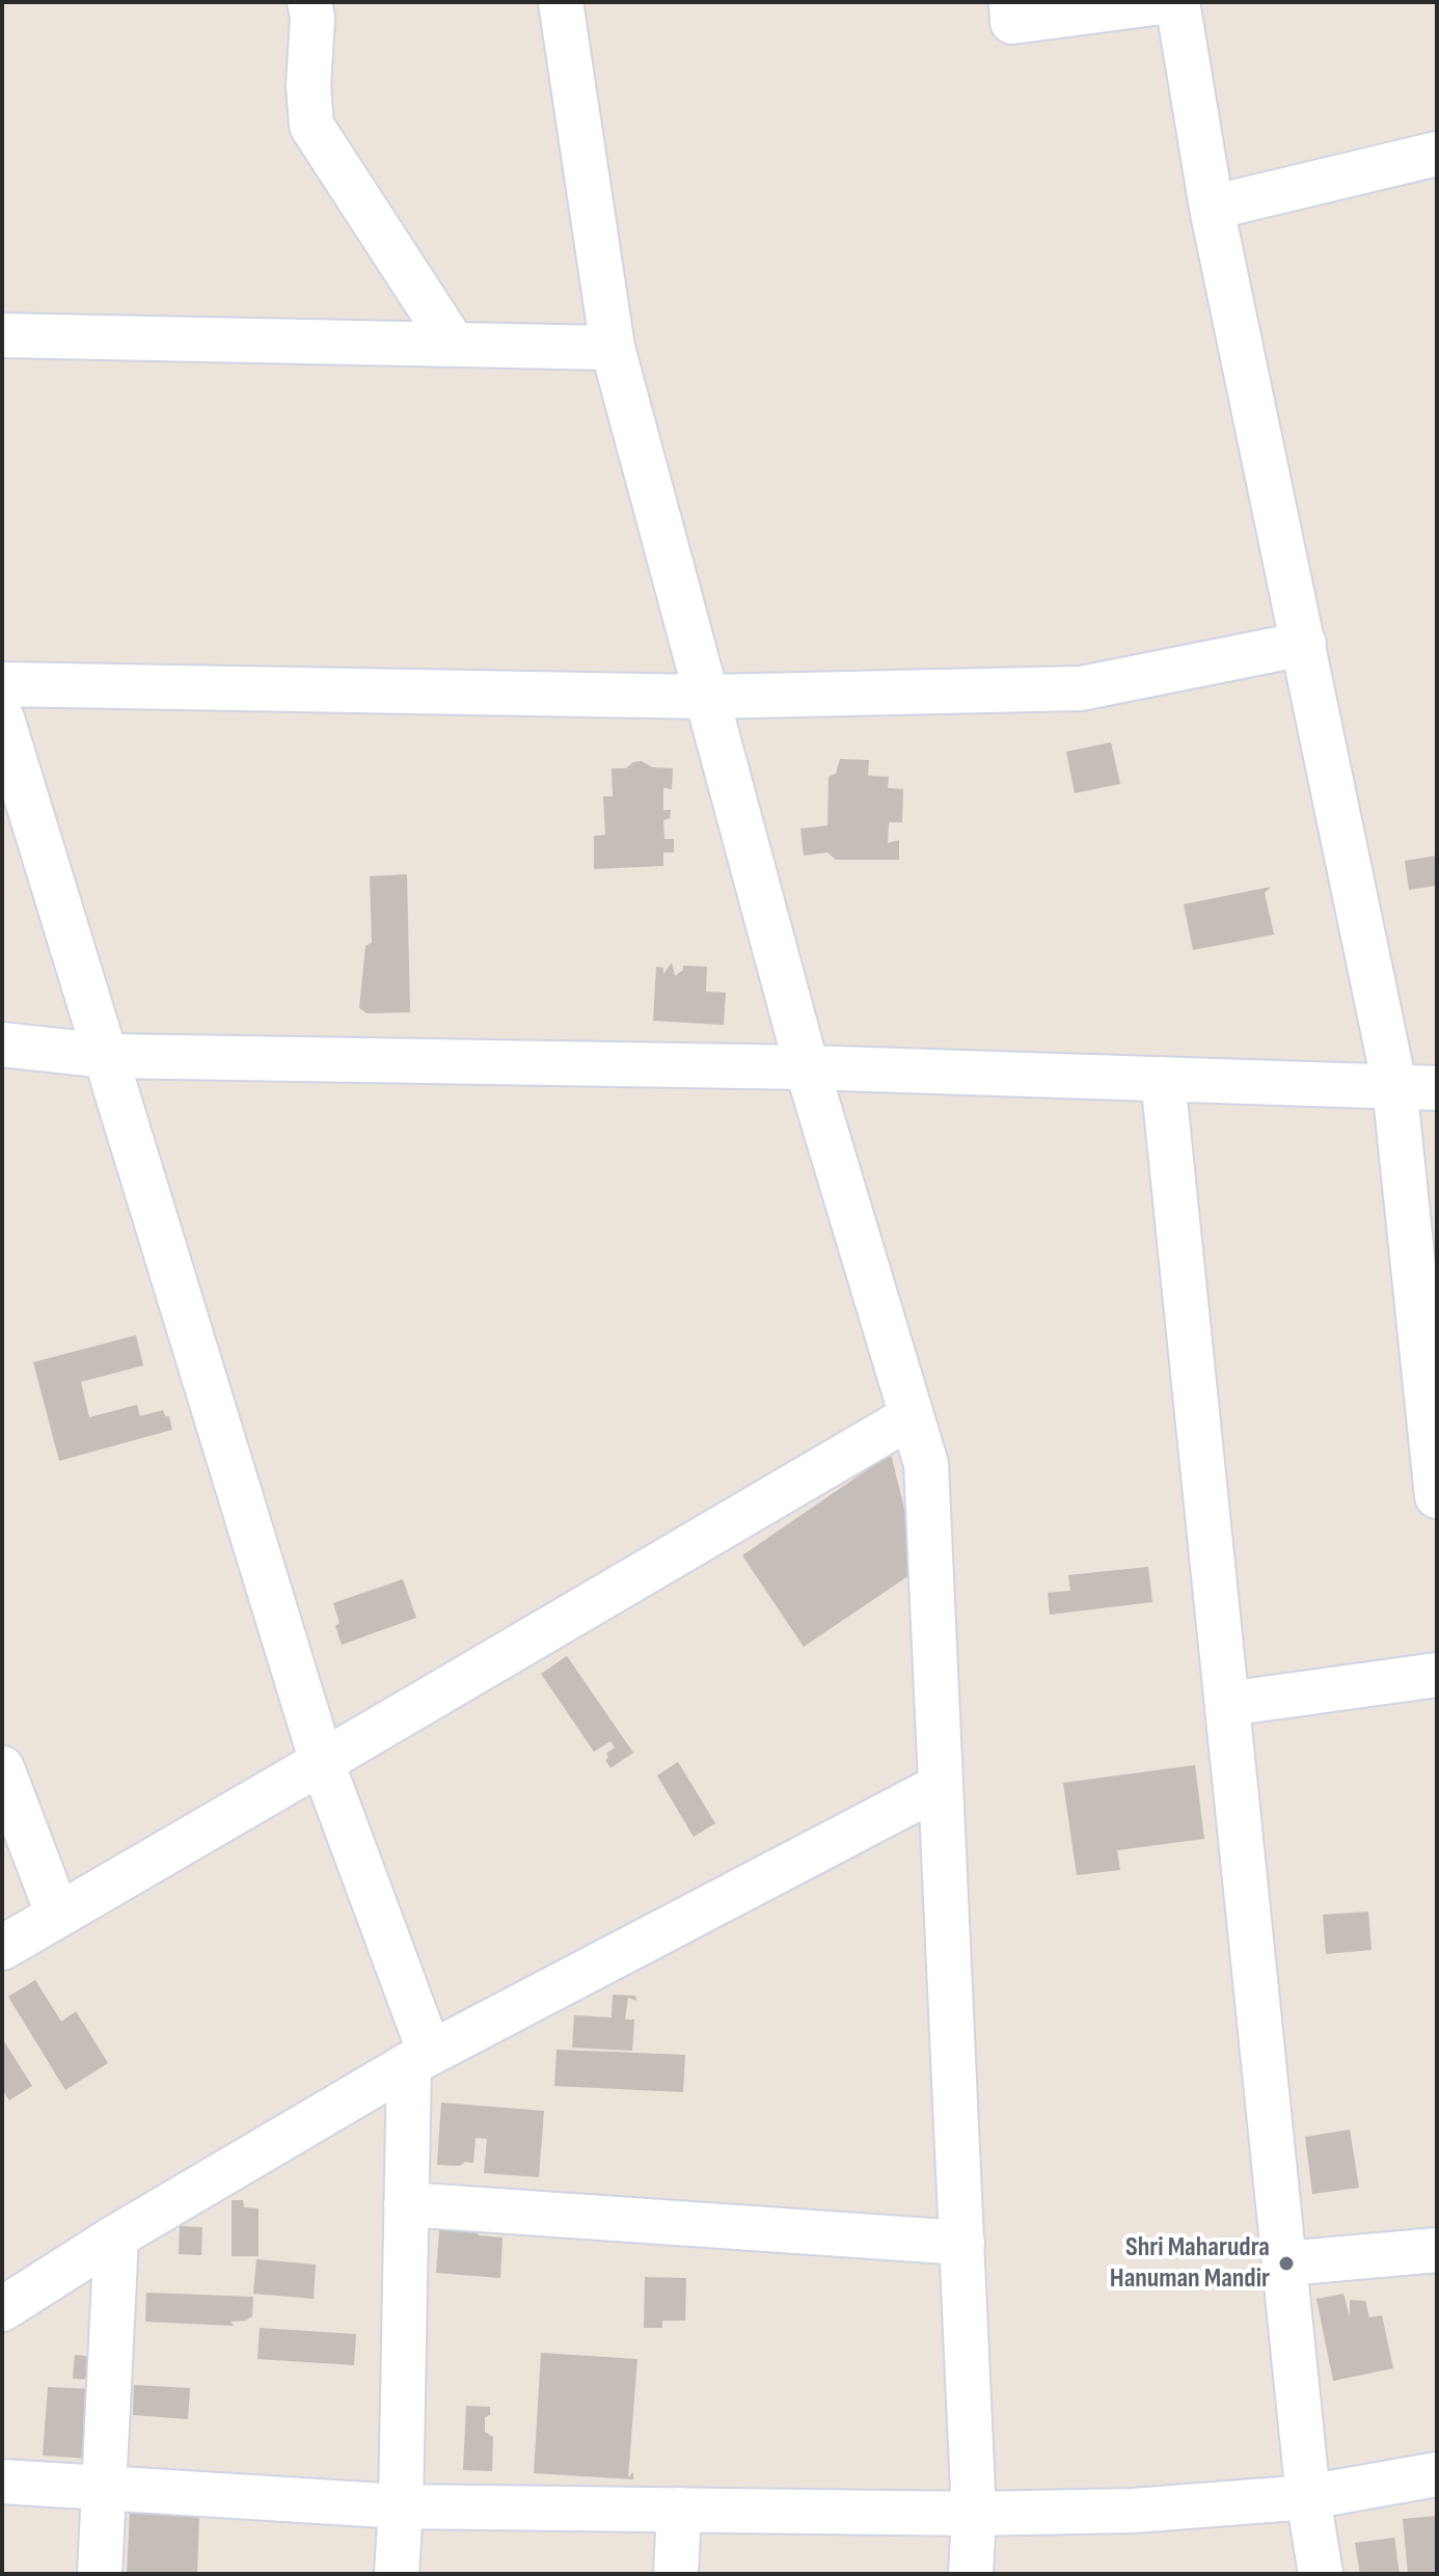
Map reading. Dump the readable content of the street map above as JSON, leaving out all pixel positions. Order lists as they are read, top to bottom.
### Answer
{
  "places": ["Shri Maharudra Hanuman Mandir"]
}
